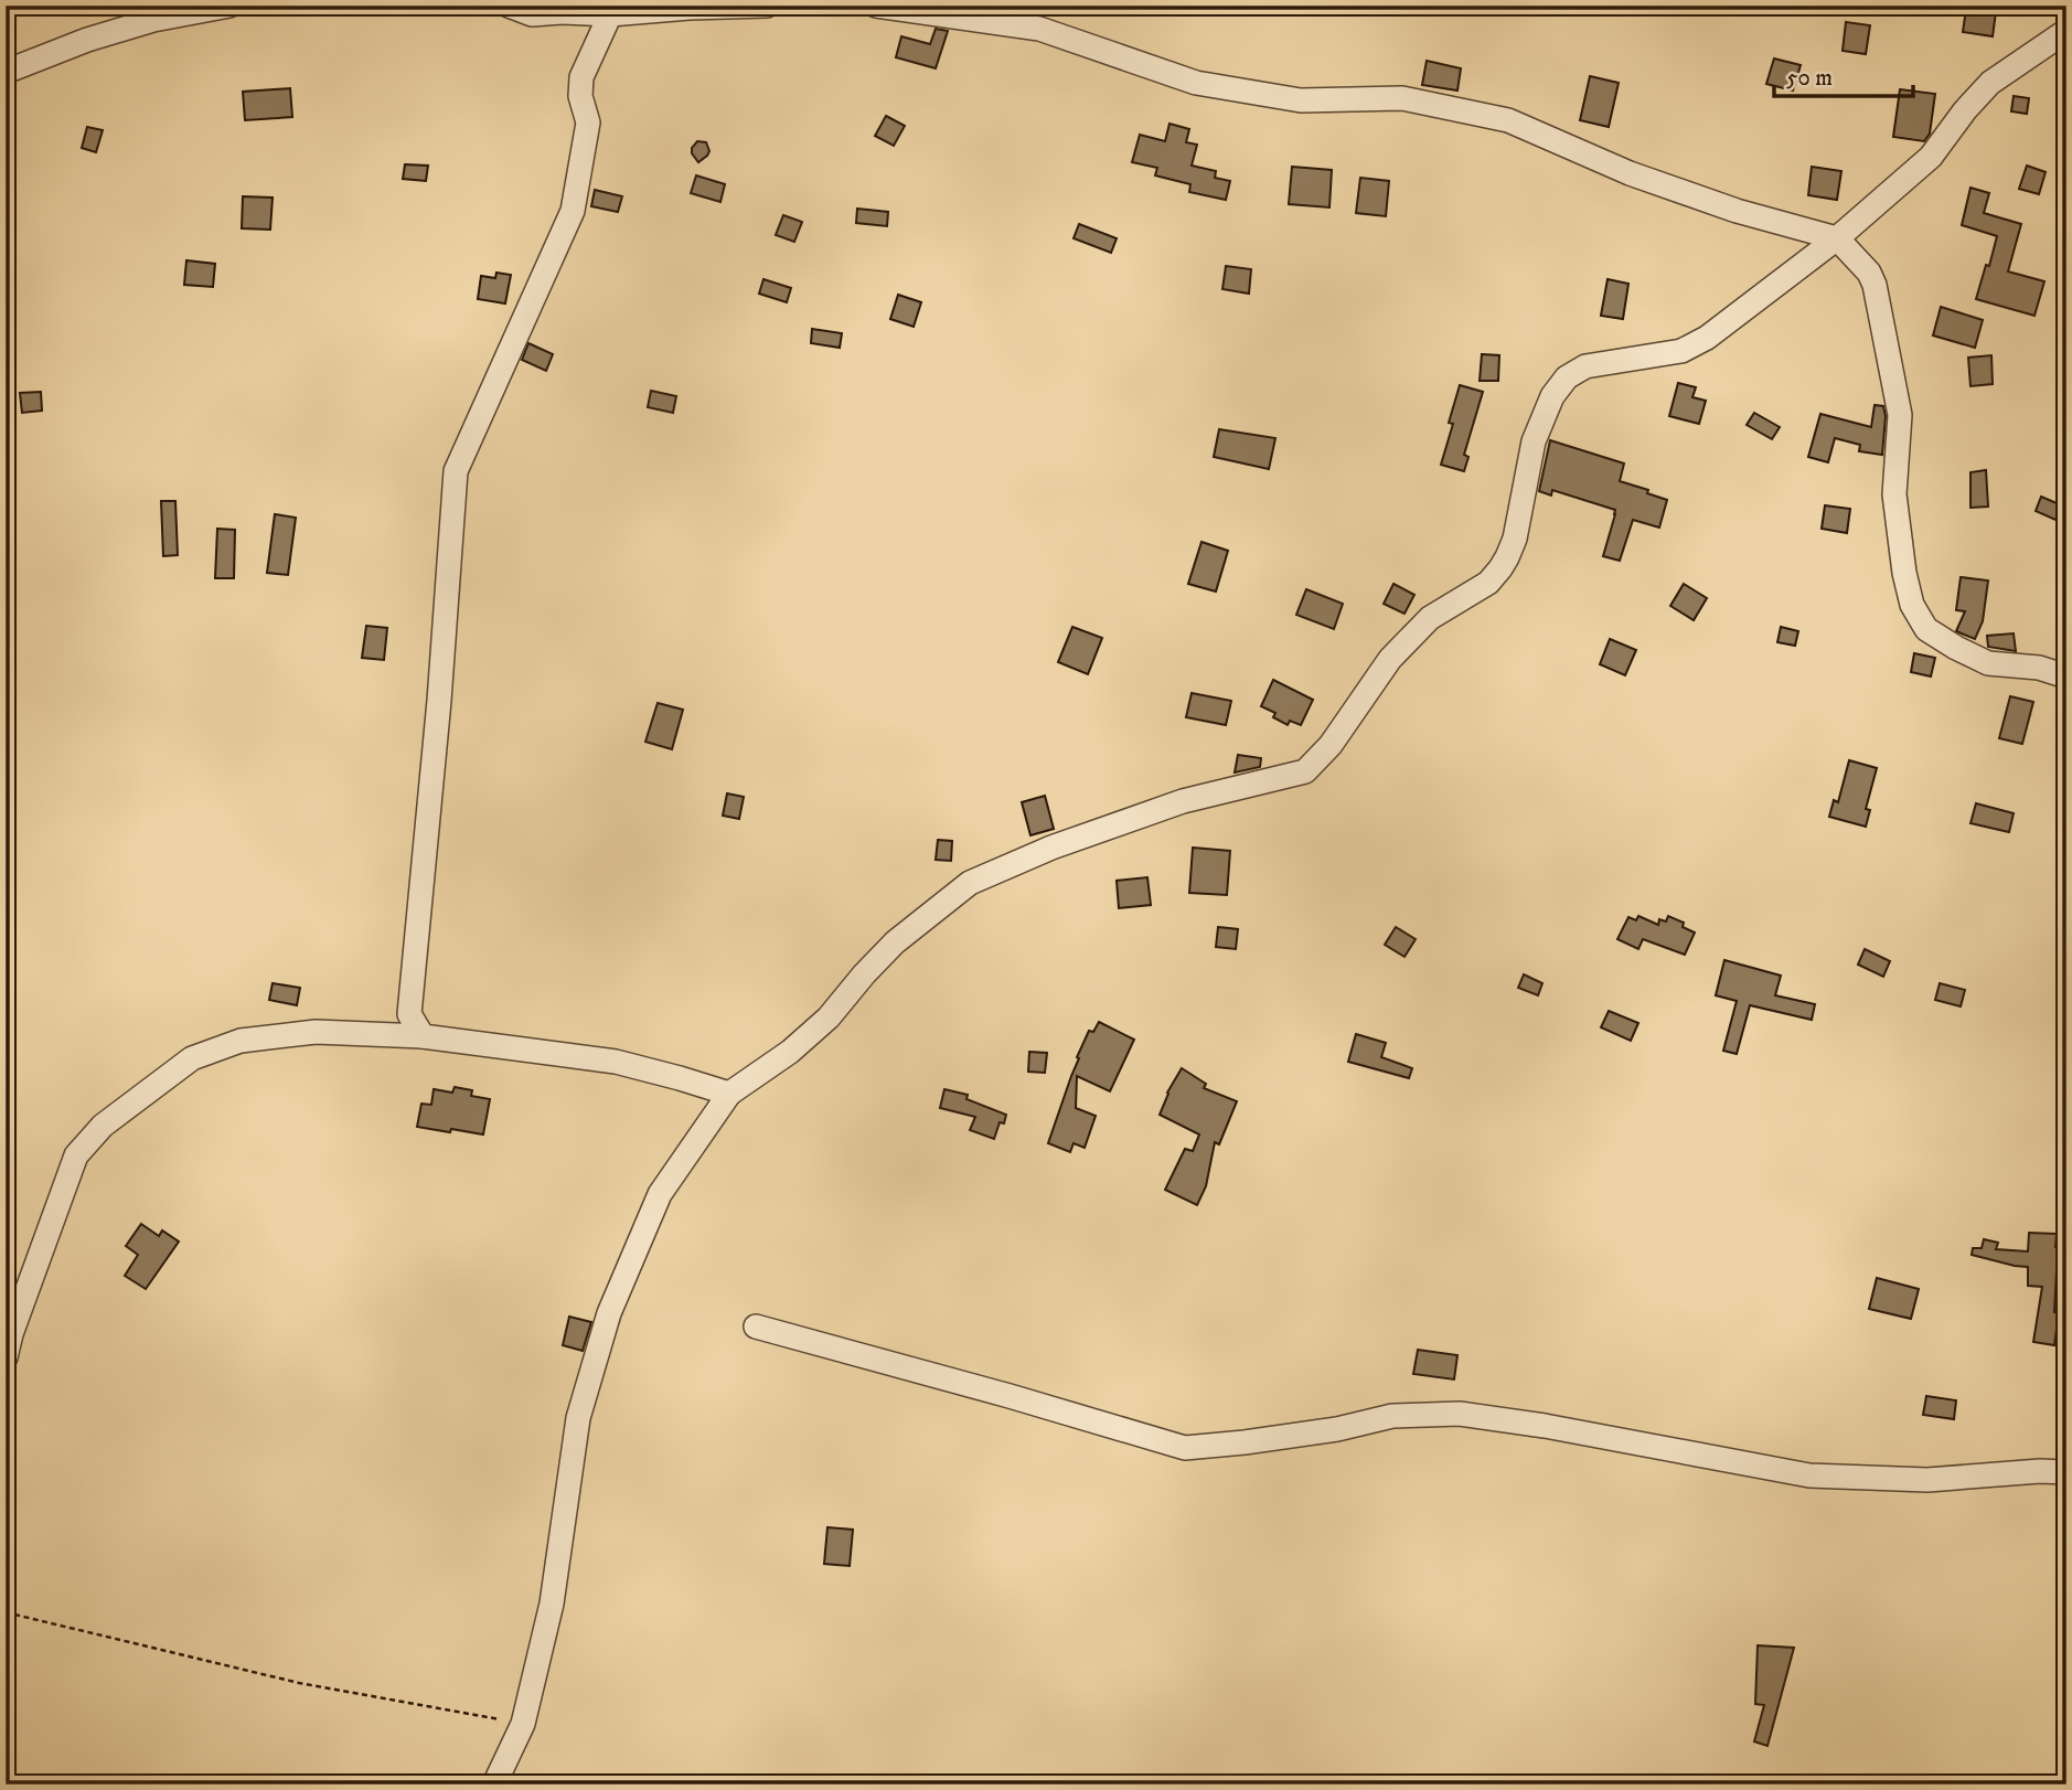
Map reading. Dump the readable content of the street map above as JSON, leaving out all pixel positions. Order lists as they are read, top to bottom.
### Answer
{
  "scale_bar": "50 m"
}
